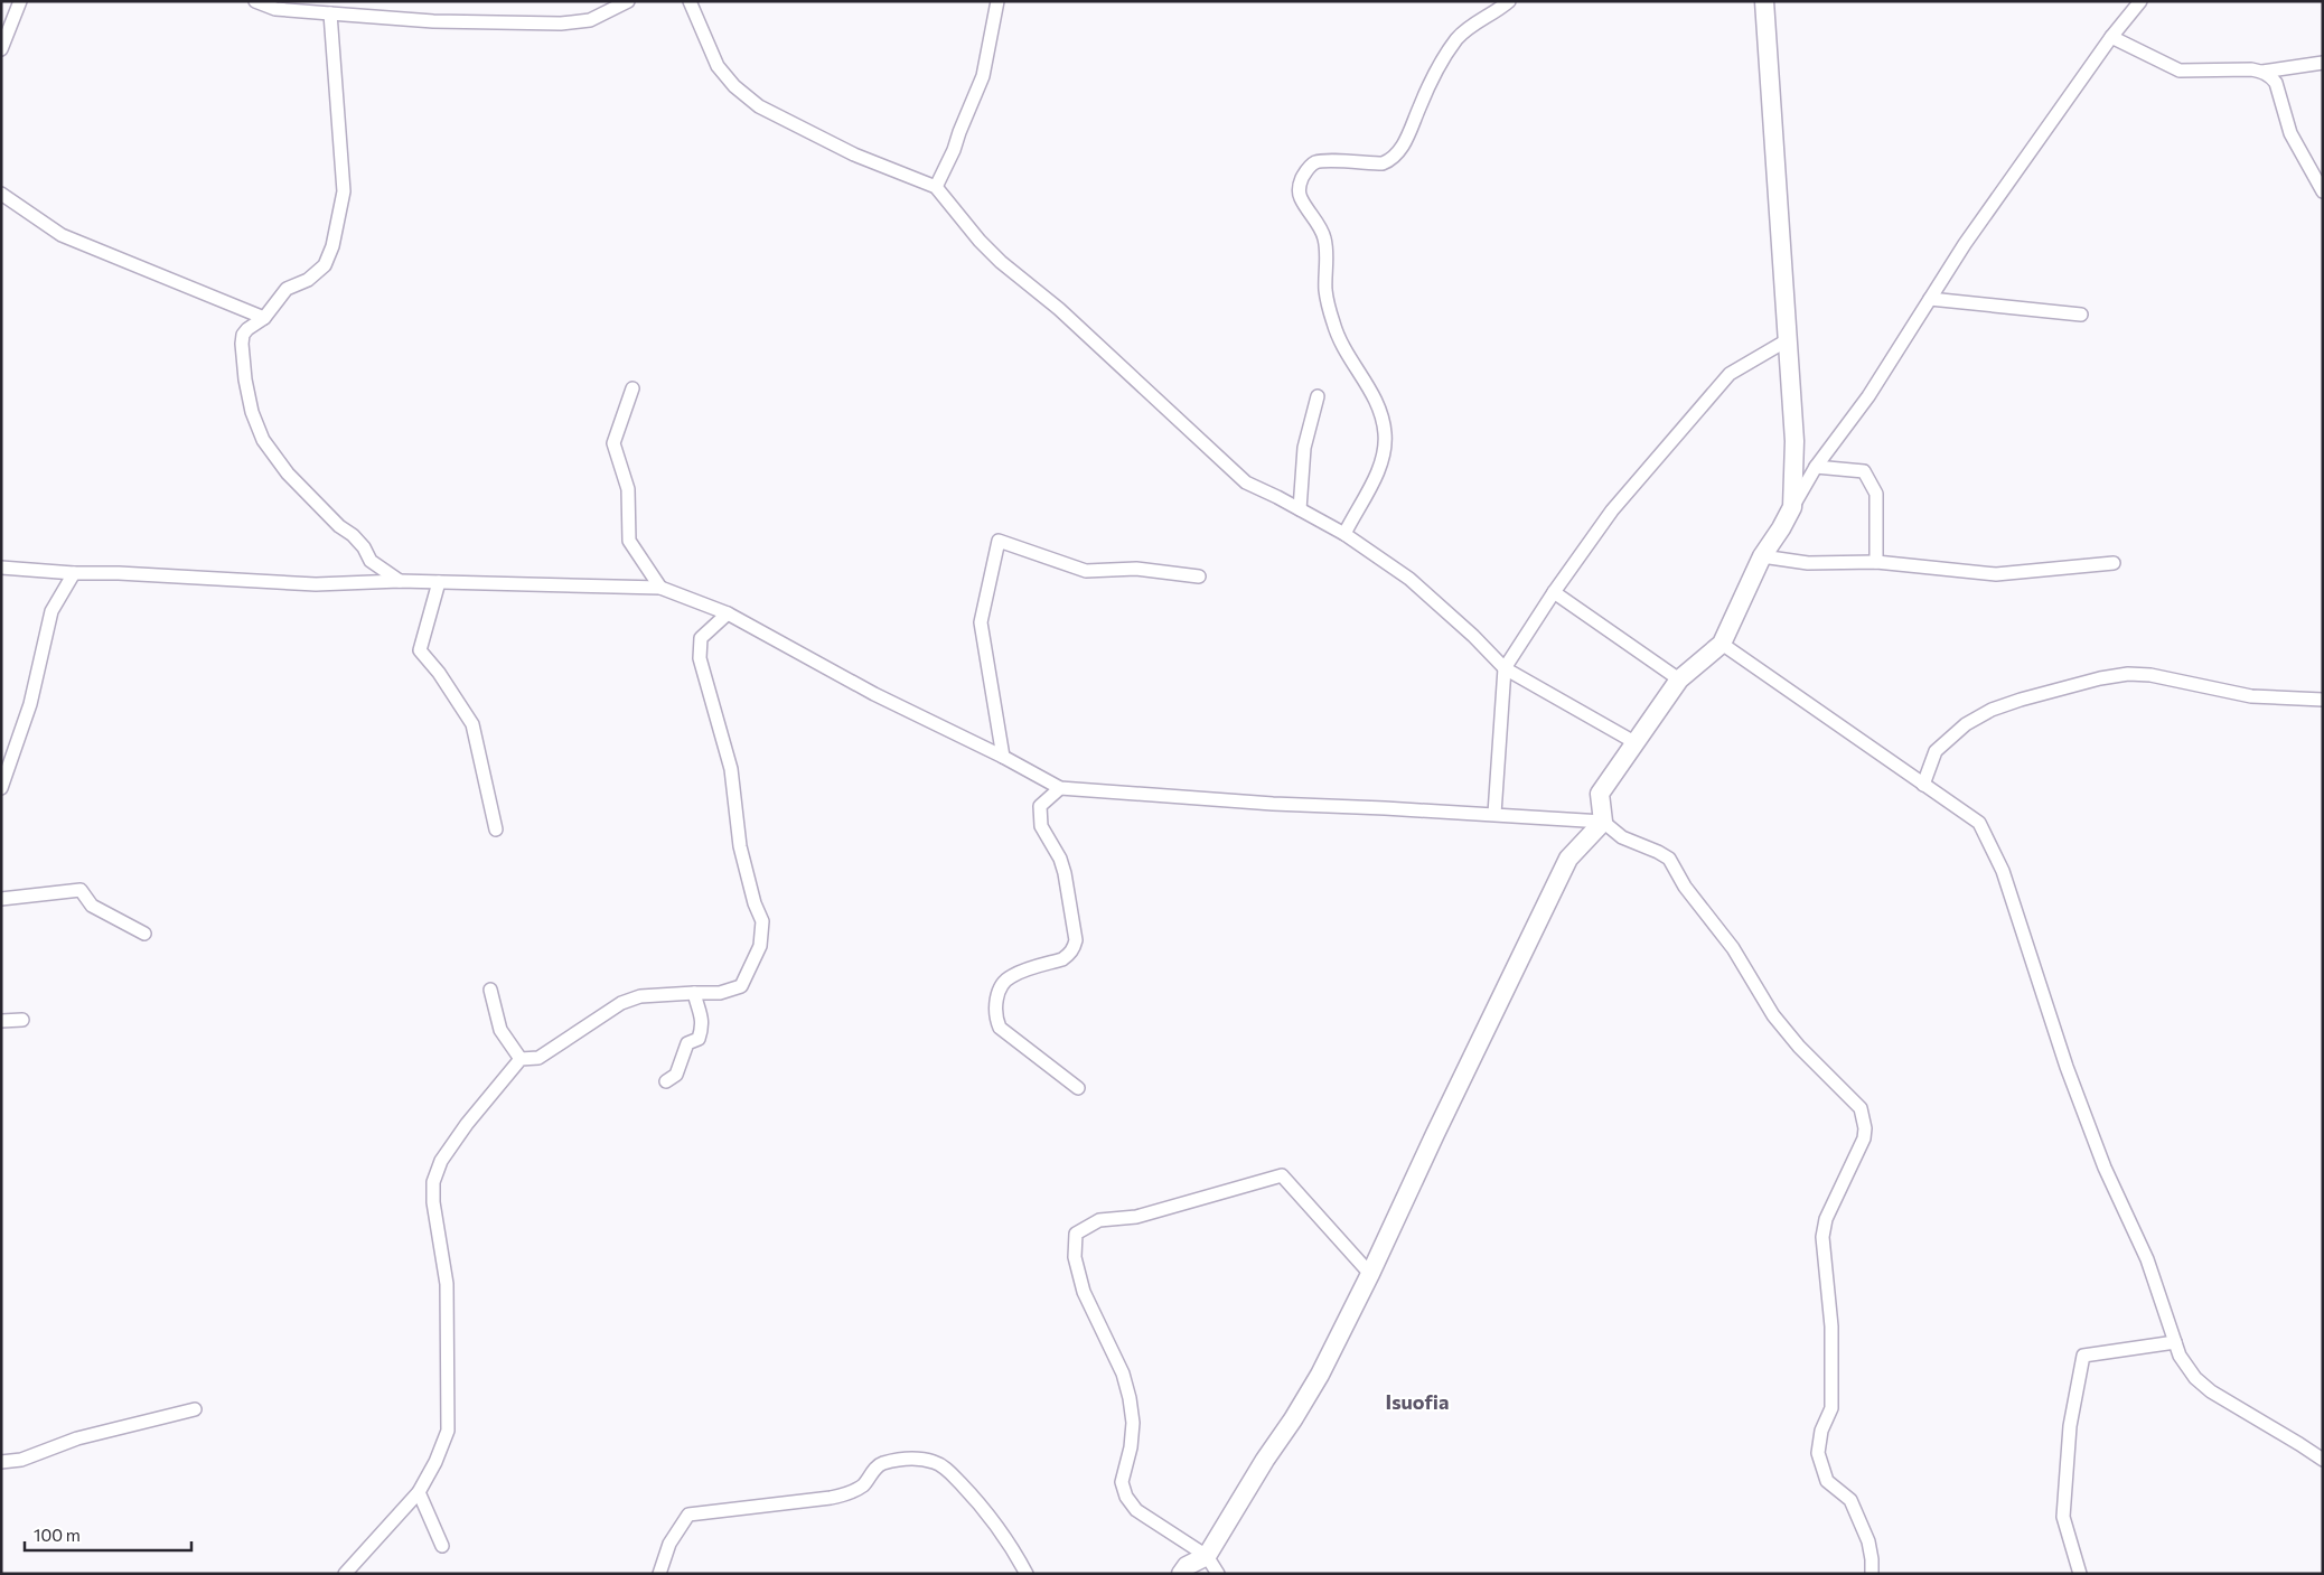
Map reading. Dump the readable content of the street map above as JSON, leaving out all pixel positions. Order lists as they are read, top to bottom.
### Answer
{
  "districts": ["Isuofia"],
  "scale_bar": "100 m"
}
